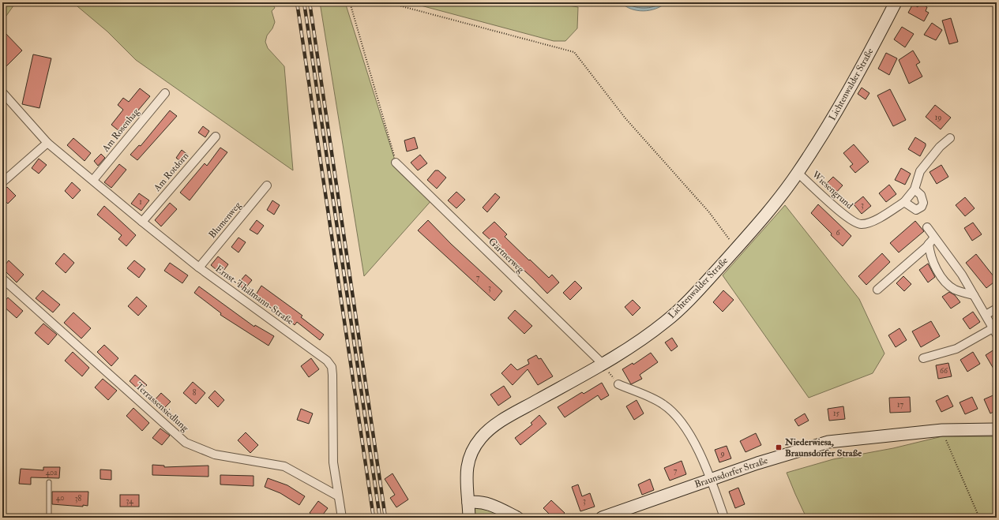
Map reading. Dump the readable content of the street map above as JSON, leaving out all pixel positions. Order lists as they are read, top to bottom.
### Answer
{
  "streets": {
    "main road": ["Lichtenwalder Straße", "Braunsdorfer Straße"],
    "street": [
      "Am Rosenhag",
      "Am Rotdorn",
      "Wiesengrund",
      "Blumenweg",
      "Gärtnerweg",
      "Ernst-Thälmann-Straße",
      "Terrassensiedlung"
    ]
  },
  "crossings": [
    ["Lichtenwalder Straße", "Wiesengrund"],
    ["Lichtenwalder Straße", "Gärtnerweg"],
    ["Am Rosenhag", "Ernst-Thälmann-Straße"],
    ["Am Rotdorn", "Ernst-Thälmann-Straße"],
    ["Blumenweg", "Ernst-Thälmann-Straße"],
    ["Ernst-Thälmann-Straße", "Terrassensiedlung"]
  ],
  "places": {
    "transit": ["Niederwiesa, Braunsdorfer Straße"]
  },
  "house_numbers": [
    "19",
    "1",
    "3",
    "6",
    "7",
    "3",
    "66",
    "8",
    "17",
    "15",
    "9",
    "7",
    "40a",
    "40",
    "38",
    "34",
    "3"
  ]
}
